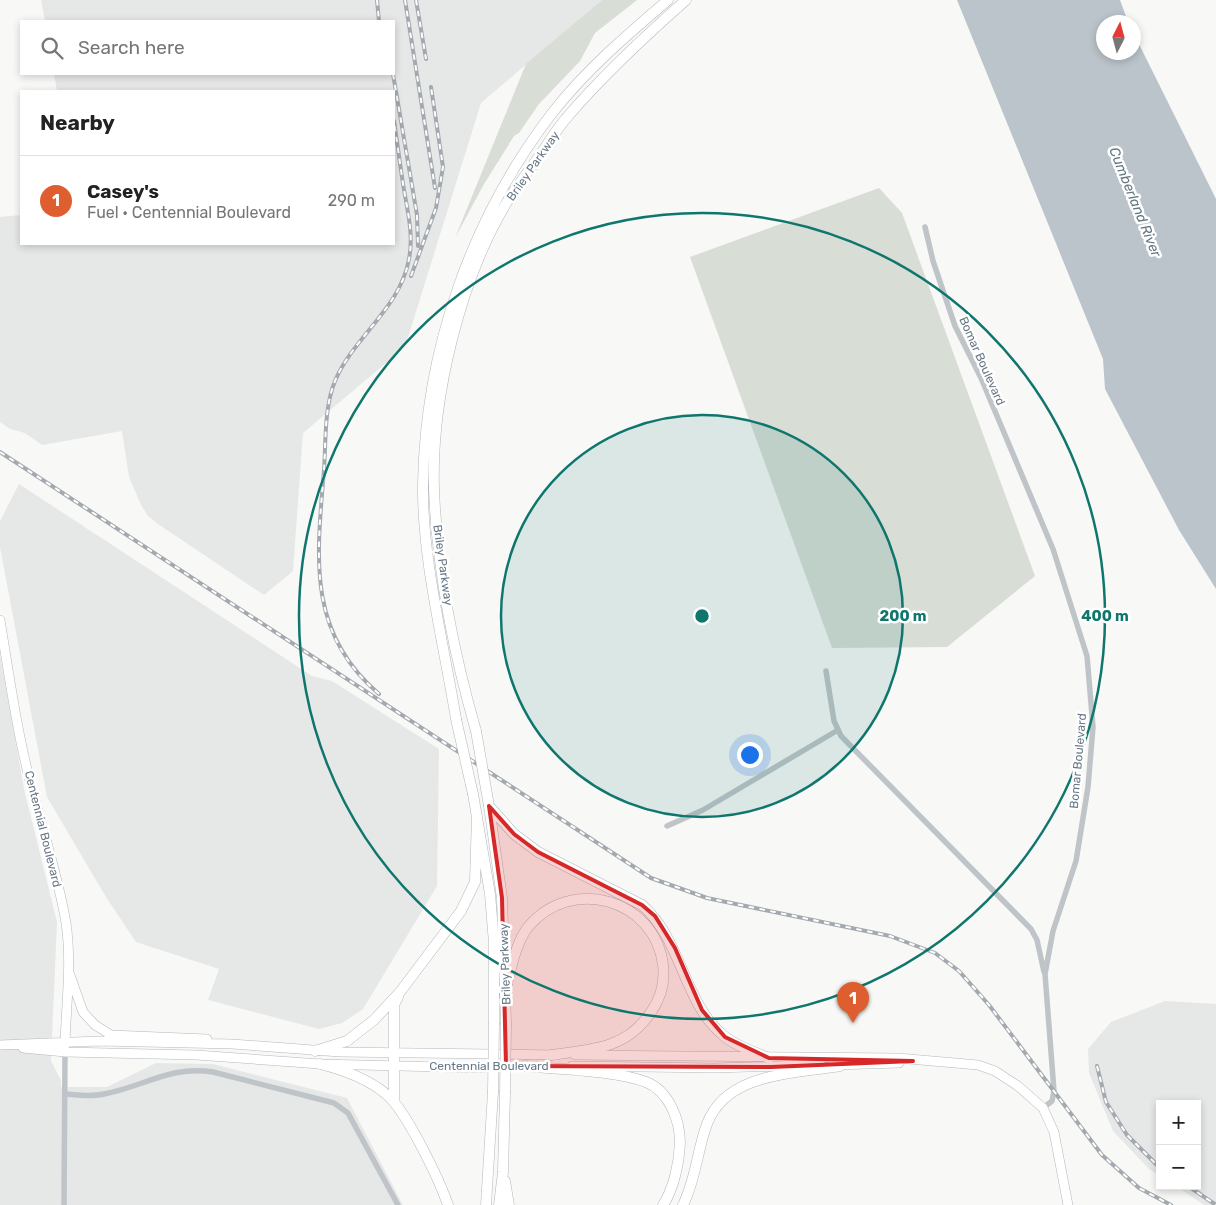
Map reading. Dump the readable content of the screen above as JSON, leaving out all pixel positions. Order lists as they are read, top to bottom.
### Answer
{
  "streets": {
    "highway": ["Briley Parkway"],
    "main road": ["Centennial Boulevard"],
    "street": ["Bomar Boulevard"]
  },
  "crossings": [
    ["Bomar Boulevard", "Centennial Boulevard"]
  ],
  "water": ["Cumberland River"],
  "north": "top",
  "page": {
    "search": "Search here",
    "heading": "Nearby",
    "list": [
      {
        "mark": "1",
        "name": "Casey's",
        "note": "Fuel · Centennial Boulevard",
        "value": "290 m"
      }
    ],
    "pins": "1",
    "map_buttons": ["+", "−"]
  },
  "rings": ["200 m", "400 m"]
}
